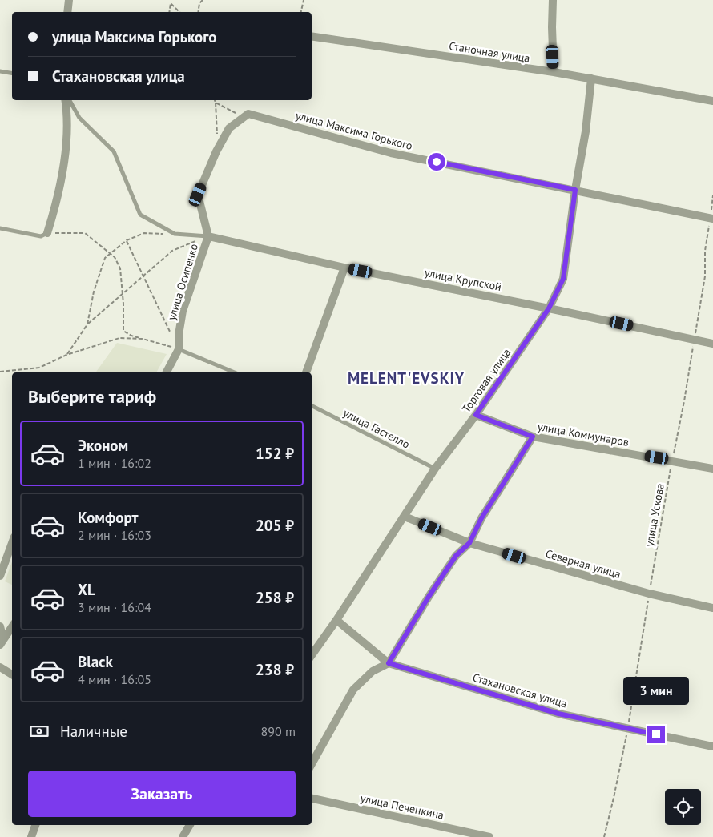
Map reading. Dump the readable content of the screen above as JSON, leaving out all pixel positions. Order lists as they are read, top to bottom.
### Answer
{
  "streets": {
    "street": [
      "Станочная улица",
      "улица Максима Горького",
      "улица Крупской",
      "улица Осипенко",
      "Торговая улица",
      "улица Коммунаров",
      "Северная улица",
      "Стахановская улица",
      "улица Печенкина"
    ],
    "lane": ["улица Гастелло"],
    "path": ["улица Ускова"]
  },
  "crossings": [
    ["Станочная улица", "Торговая улица"],
    ["улица Максима Горького", "улица Осипенко"],
    ["улица Максима Горького", "Торговая улица"],
    ["улица Максима Горького", "улица Ускова"],
    ["улица Крупской", "улица Осипенко"],
    ["улица Крупской", "Торговая улица"],
    ["улица Крупской", "улица Ускова"],
    ["Торговая улица", "улица Гастелло"],
    ["Торговая улица", "улица Коммунаров"],
    ["Торговая улица", "Северная улица"],
    ["Торговая улица", "Стахановская улица"],
    ["улица Коммунаров", "улица Ускова"],
    ["улица Ускова", "Северная улица"],
    ["улица Ускова", "Стахановская улица"]
  ],
  "districts": ["MELENT'EVSKIY"],
  "page": {
    "banner": ["улица Максима Горького", "Стахановская улица"],
    "heading": "Выберите тариф",
    "list": [
      {
        "name": "Эконом",
        "note": "1 мин · 16:02",
        "value": "152 ₽"
      },
      {
        "name": "Комфорт",
        "note": "2 мин · 16:03",
        "value": "205 ₽"
      },
      {
        "name": "XL",
        "note": "3 мин · 16:04",
        "value": "258 ₽"
      },
      {
        "name": "Black",
        "note": "4 мин · 16:05",
        "value": "238 ₽"
      }
    ],
    "bubble": "3 мин",
    "pay": ["Наличные", "890 m"],
    "buttons": "Заказать"
  }
}
